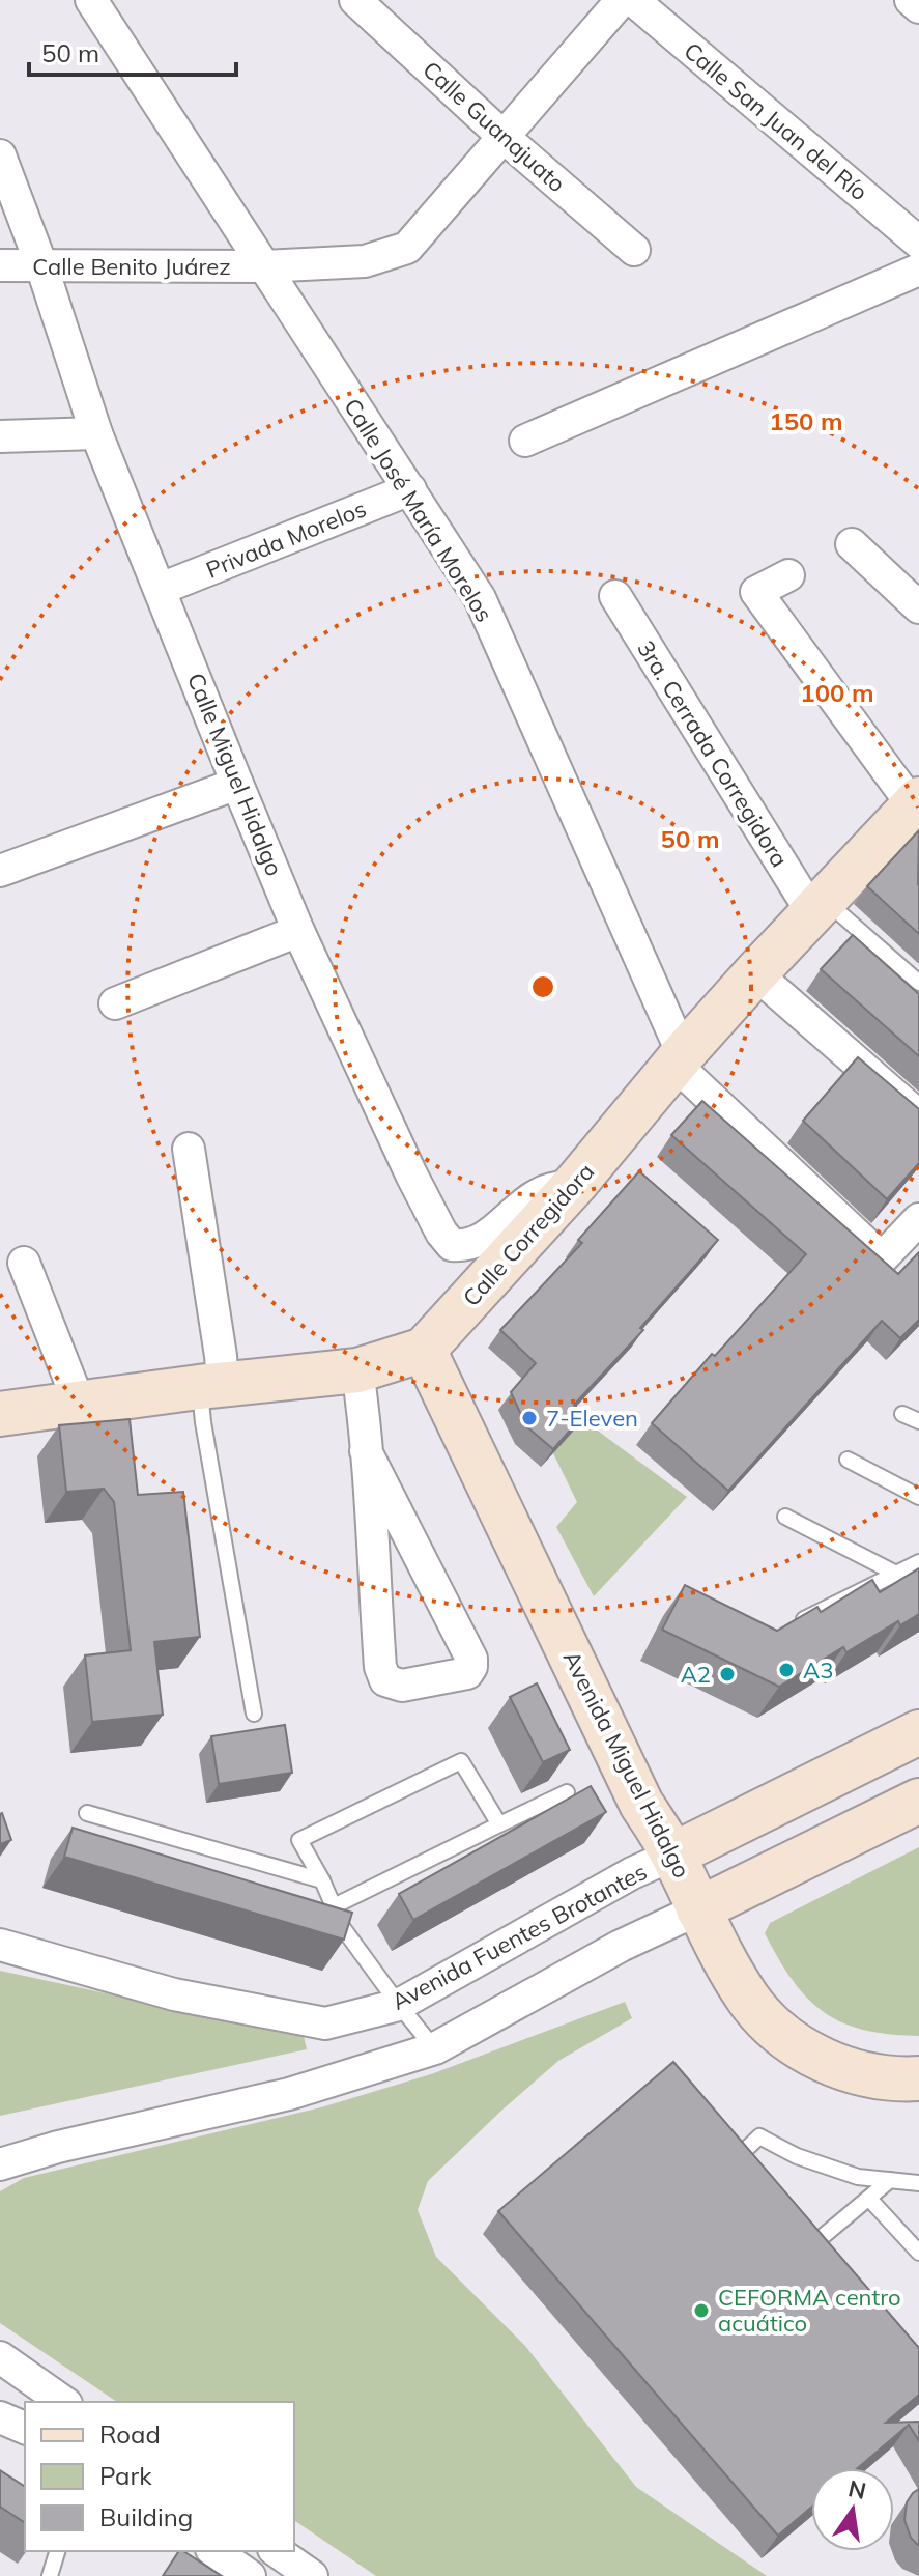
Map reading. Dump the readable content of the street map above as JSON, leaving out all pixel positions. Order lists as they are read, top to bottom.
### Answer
{
  "streets": {
    "street": [
      "Calle San Juan del Río",
      "Calle Guanajuato",
      "Calle Benito Juárez",
      "Calle José María Morelos",
      "Privada Morelos",
      "3ra. Cerrada Corregidora",
      "Calle Miguel Hidalgo",
      "Calle Corregidora",
      "Avenida Miguel Hidalgo",
      "Avenida Fuentes Brotantes"
    ]
  },
  "crossings": [
    ["Calle Guanajuato", "Calle Benito Juárez"],
    ["Calle Benito Juárez", "Calle José María Morelos"],
    ["Calle Benito Juárez", "Calle Miguel Hidalgo"],
    ["Calle José María Morelos", "Privada Morelos"],
    ["Calle José María Morelos", "Calle Corregidora"],
    ["Privada Morelos", "Calle Miguel Hidalgo"],
    ["3ra. Cerrada Corregidora", "Calle Corregidora"],
    ["Calle Miguel Hidalgo", "Calle Corregidora"],
    ["Calle Corregidora", "Avenida Miguel Hidalgo"],
    ["Avenida Miguel Hidalgo", "Avenida Fuentes Brotantes"]
  ],
  "places": [
    "7-Eleven",
    "A3",
    "A2",
    "CEFORMA centro acuático"
  ],
  "legend": ["Road", "Park", "Building"],
  "scale_bar": "50 m",
  "north": "top",
  "rings": ["150 m", "100 m", "50 m"]
}
